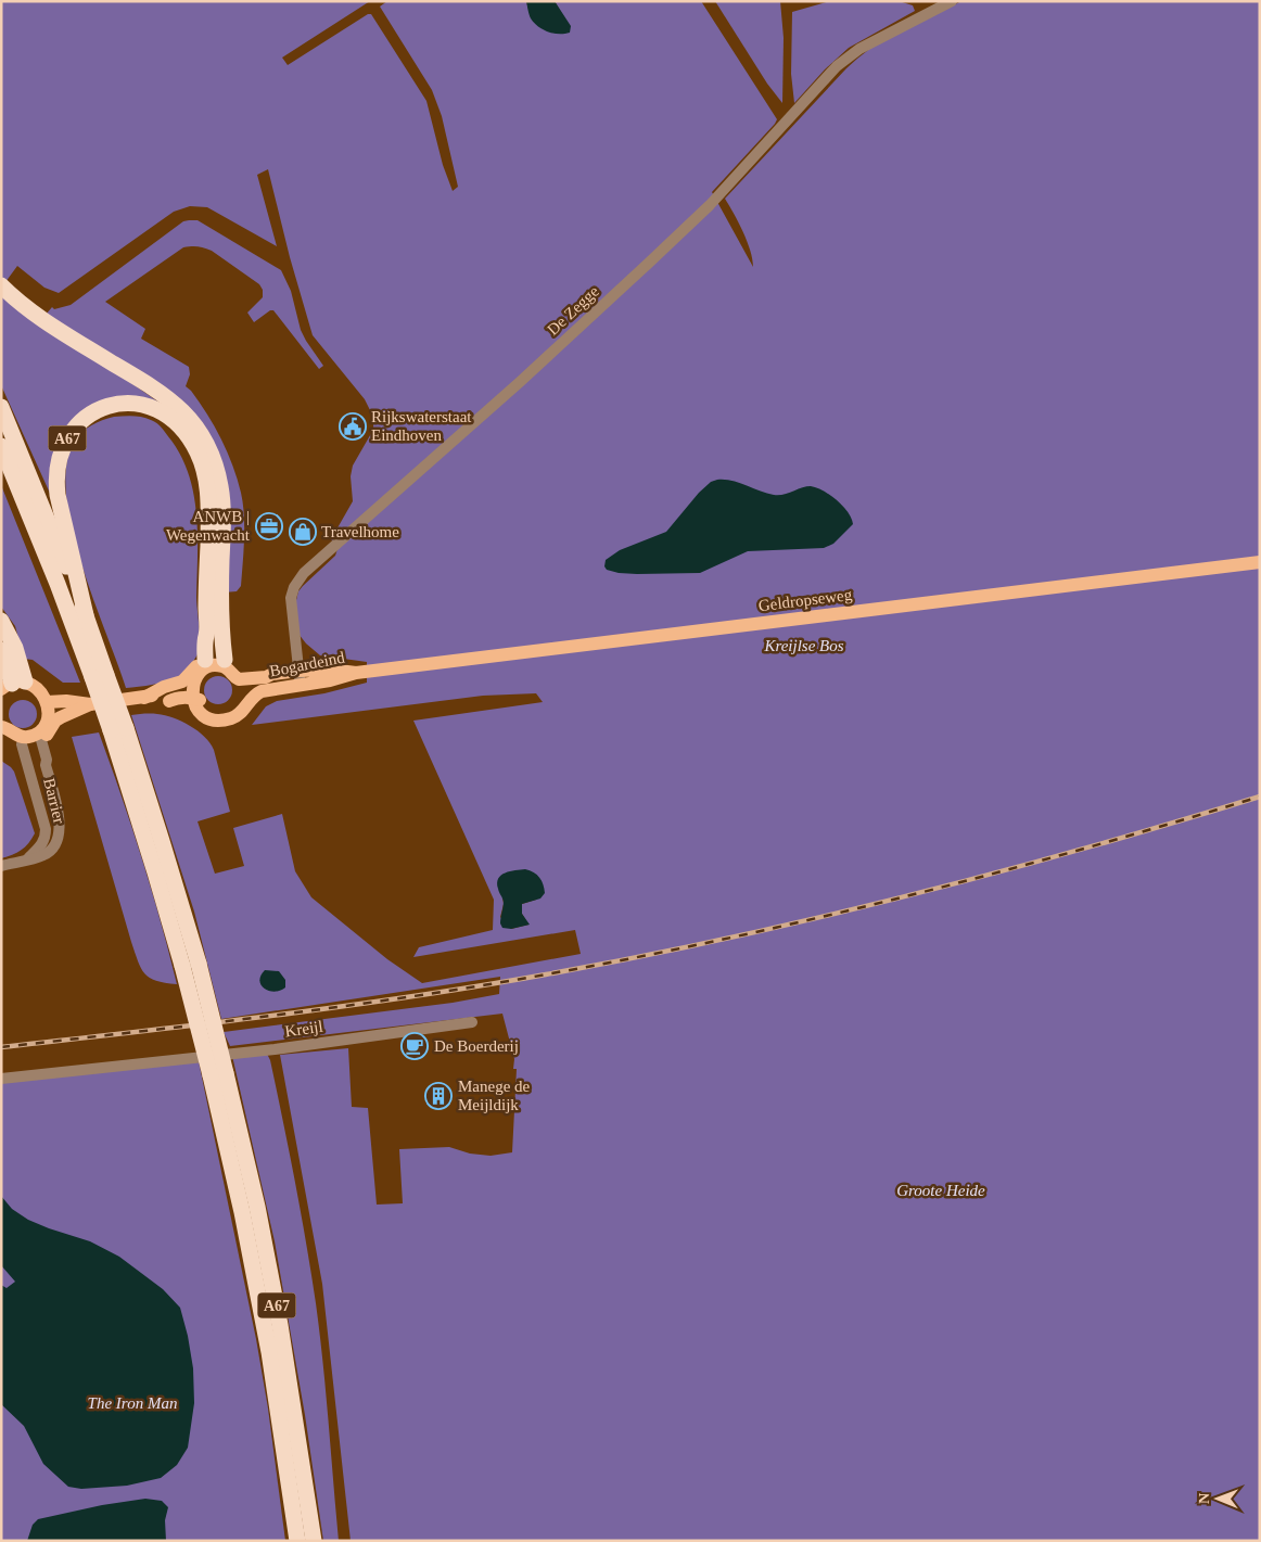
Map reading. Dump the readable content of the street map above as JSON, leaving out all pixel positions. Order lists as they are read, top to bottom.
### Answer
{
  "streets": {
    "highway": ["A67"],
    "main road": ["Geldropseweg", "Bogardeind"],
    "street": ["De Zegge", "Barrier", "Kreijl"]
  },
  "crossings": [
    ["De Zegge", "Bogardeind"],
    ["A67", "Bogardeind"],
    ["Geldropseweg", "Bogardeind"]
  ],
  "parks": ["Kreijlse Bos", "Groote Heide", "The Iron Man"],
  "places": {
    "public building": ["Rijkswaterstaat Eindhoven"],
    "office": ["ANWB | Wegenwacht"],
    "shop": ["Travelhome"],
    "cafe": ["De Boerderij"],
    "building": ["Manege de Meijldijk"]
  },
  "north": "left"
}
